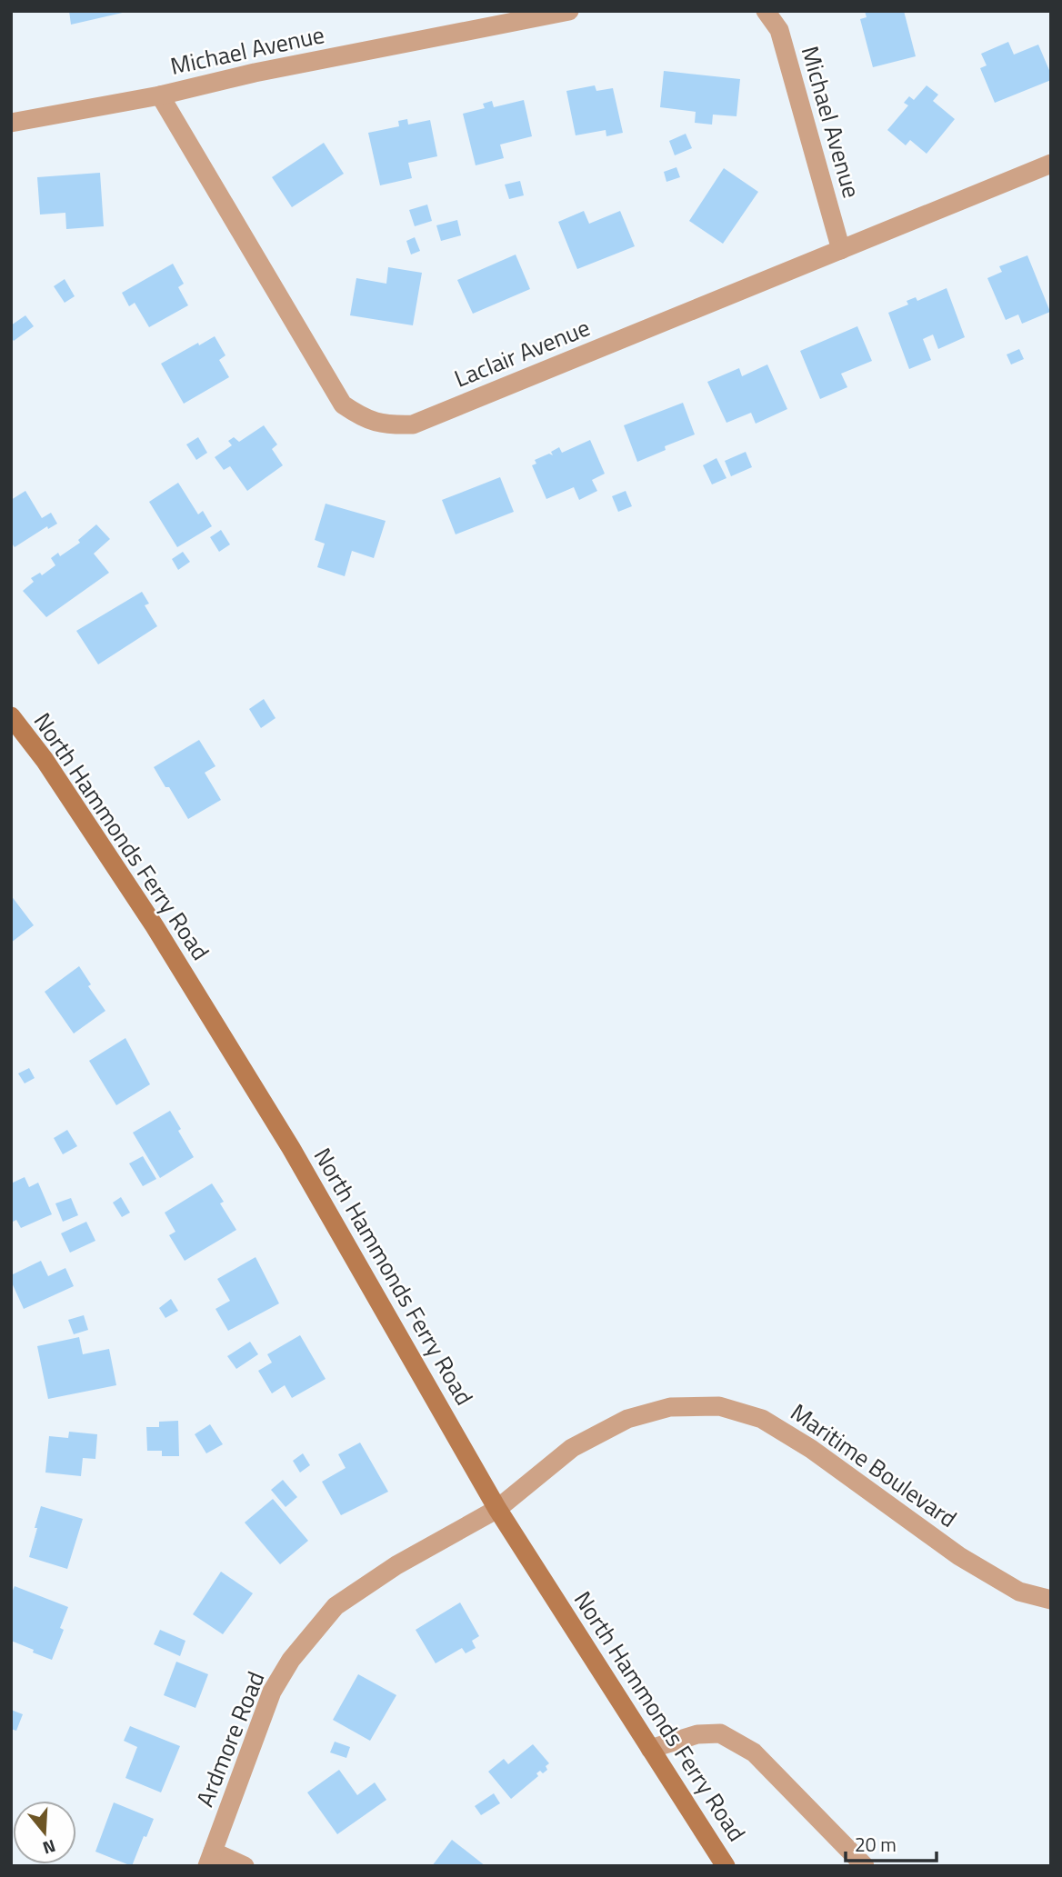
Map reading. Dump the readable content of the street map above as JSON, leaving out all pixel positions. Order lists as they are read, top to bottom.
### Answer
{
  "streets": {
    "street": [
      "Michael Avenue",
      "Laclair Avenue",
      "North Hammonds Ferry Road",
      "Maritime Boulevard",
      "Ardmore Road"
    ]
  },
  "crossings": [
    ["Michael Avenue", "Laclair Avenue"],
    ["North Hammonds Ferry Road", "Maritime Boulevard"],
    ["North Hammonds Ferry Road", "Ardmore Road"],
    ["Maritime Boulevard", "Ardmore Road"]
  ],
  "scale_bar": "20 m",
  "north": "bottom"
}
